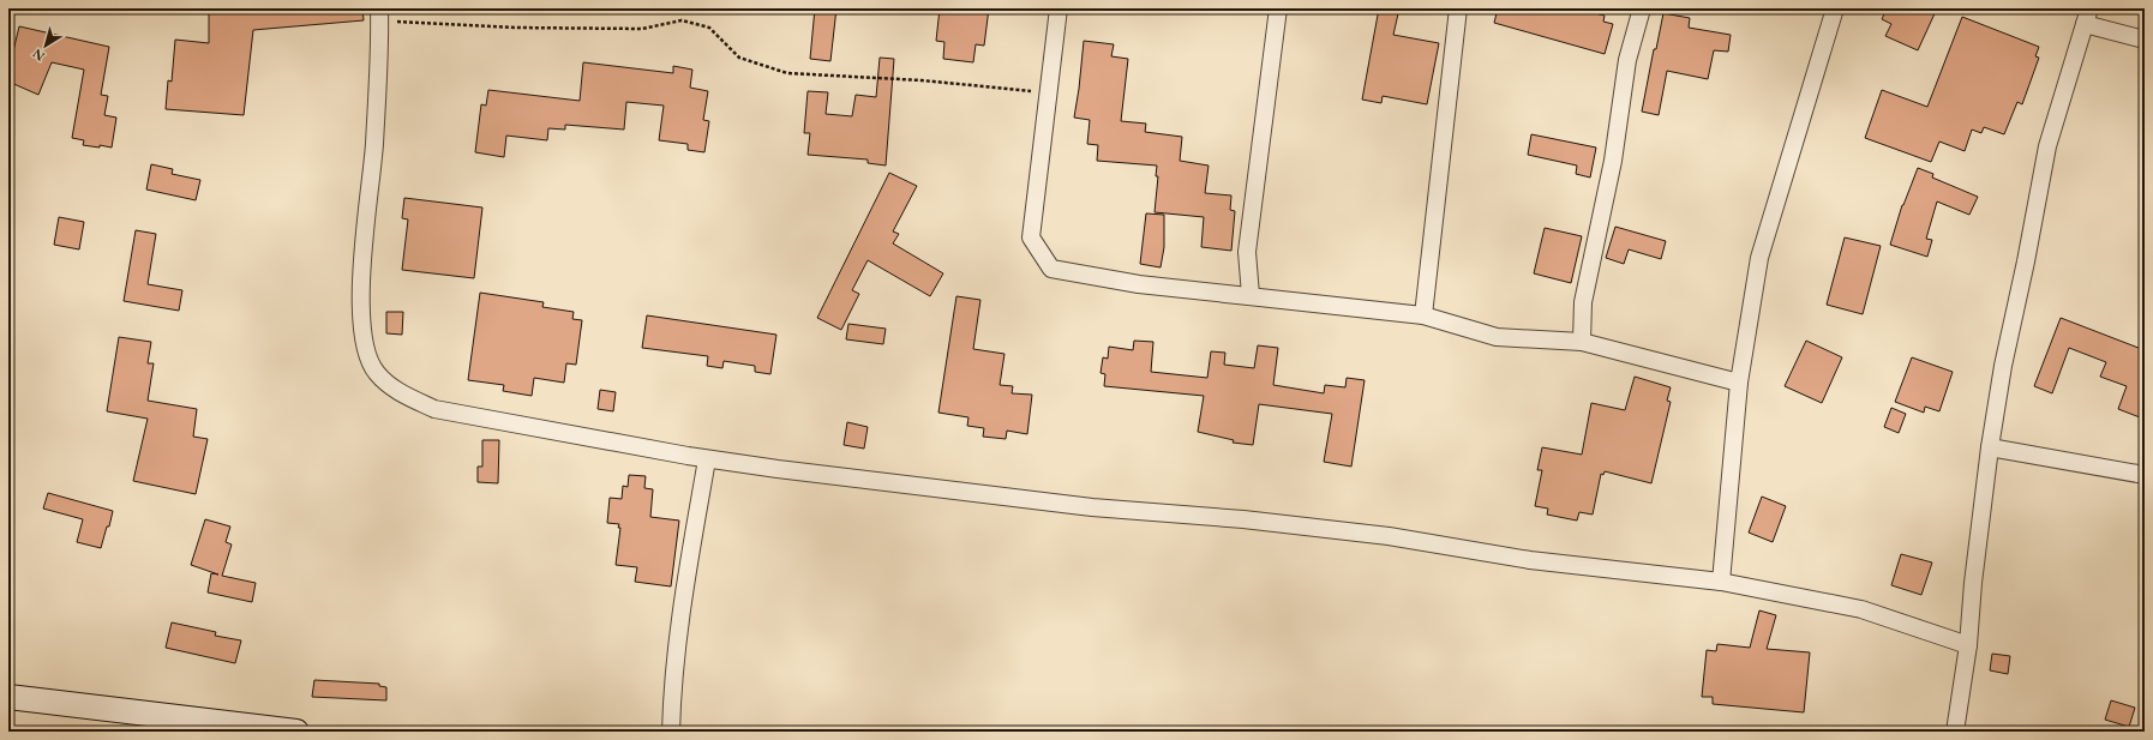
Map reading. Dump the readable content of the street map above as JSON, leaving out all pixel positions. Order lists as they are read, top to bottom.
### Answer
{
  "north": "bottom left"
}
